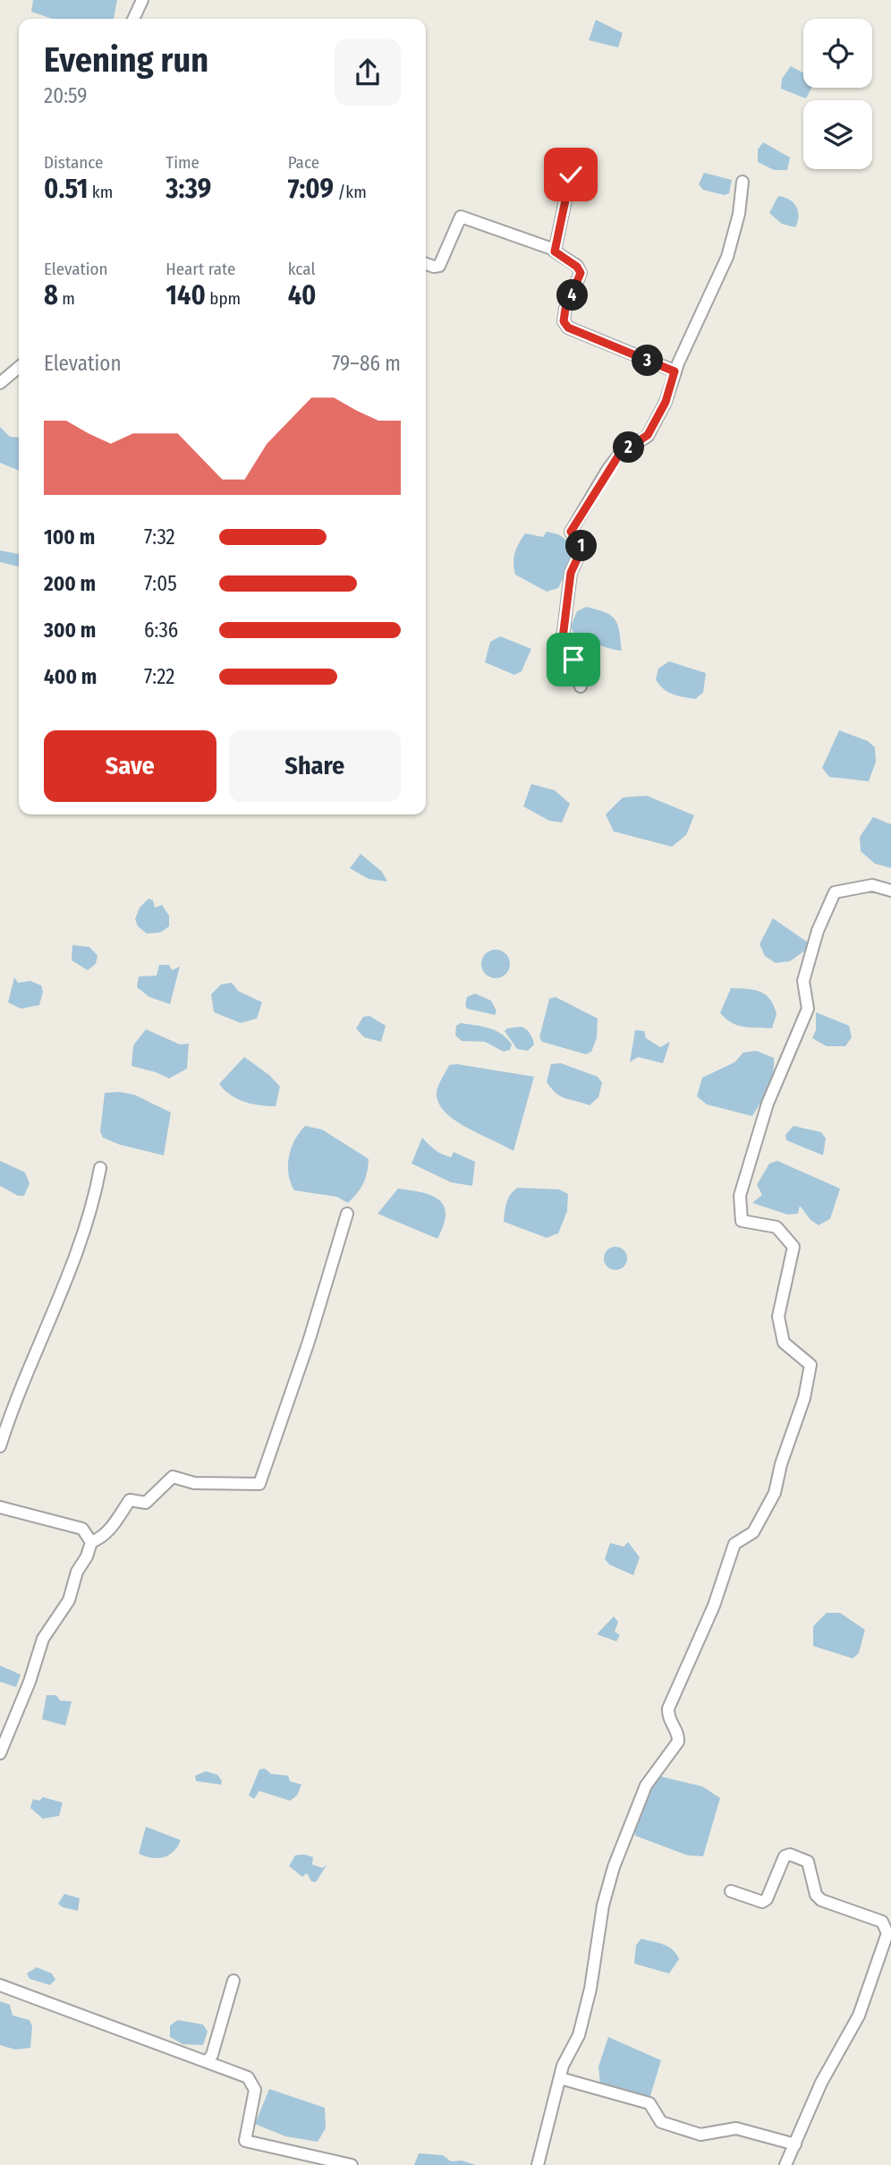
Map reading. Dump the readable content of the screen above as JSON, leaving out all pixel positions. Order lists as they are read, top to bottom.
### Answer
{
  "page": {
    "heading": ["Evening run", "20:59"],
    "stats": [
      ["Distance", "0.51 km"],
      ["Time", "3:39"],
      ["Pace", "7:09 /km"],
      ["Elevation", "8 m"],
      ["Heart rate", "140 bpm"],
      ["kcal", "40"]
    ],
    "pins": [
      "4",
      "3",
      "2",
      "1"
    ],
    "chart": ["Elevation", "79–86 m"],
    "list": [
      {
        "name": "100 m",
        "note": "7:32"
      },
      {
        "name": "200 m",
        "note": "7:05"
      },
      {
        "name": "300 m",
        "note": "6:36"
      },
      {
        "name": "400 m",
        "note": "7:22"
      }
    ],
    "buttons": ["Save", "Share"]
  }
}
